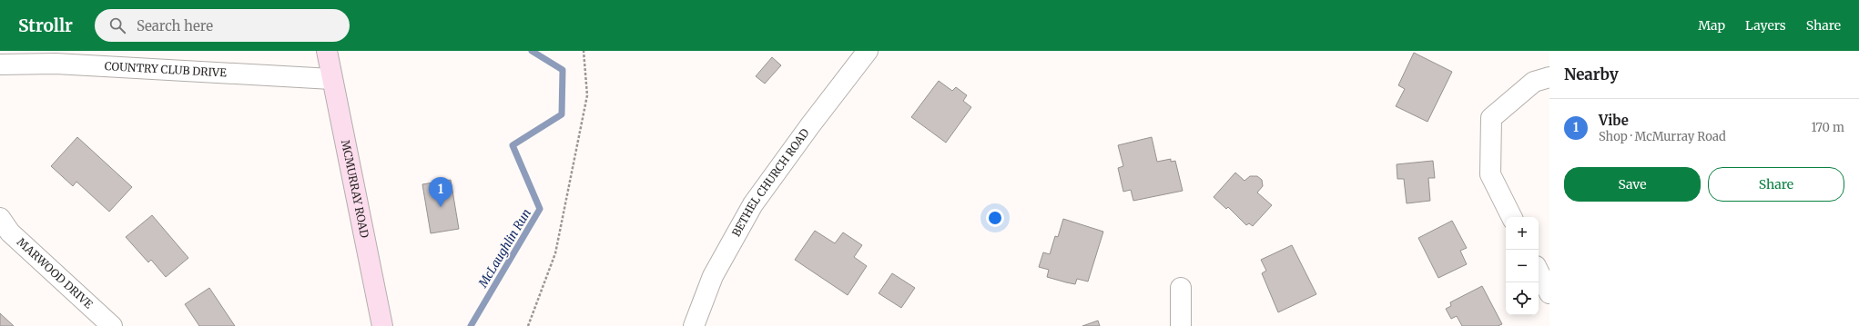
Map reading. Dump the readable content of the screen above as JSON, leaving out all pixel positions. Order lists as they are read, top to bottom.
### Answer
{
  "streets": {
    "main road": ["MCMURRAY ROAD"],
    "street": ["COUNTRY CLUB DRIVE", "BETHEL CHURCH ROAD", "MARWOOD DRIVE"]
  },
  "crossings": [
    ["COUNTRY CLUB DRIVE", "MCMURRAY ROAD"]
  ],
  "water": ["McLaughlin Run"],
  "page": {
    "header": "Strollr",
    "search": "Search here",
    "nav": ["Map", "Layers", "Share"],
    "heading": "Nearby",
    "list": [
      {
        "mark": "1",
        "name": "Vibe",
        "note": "Shop · McMurray Road",
        "value": "170 m"
      }
    ],
    "buttons": ["Save", "Share"],
    "pins": "1",
    "map_buttons": ["+", "−"]
  }
}
